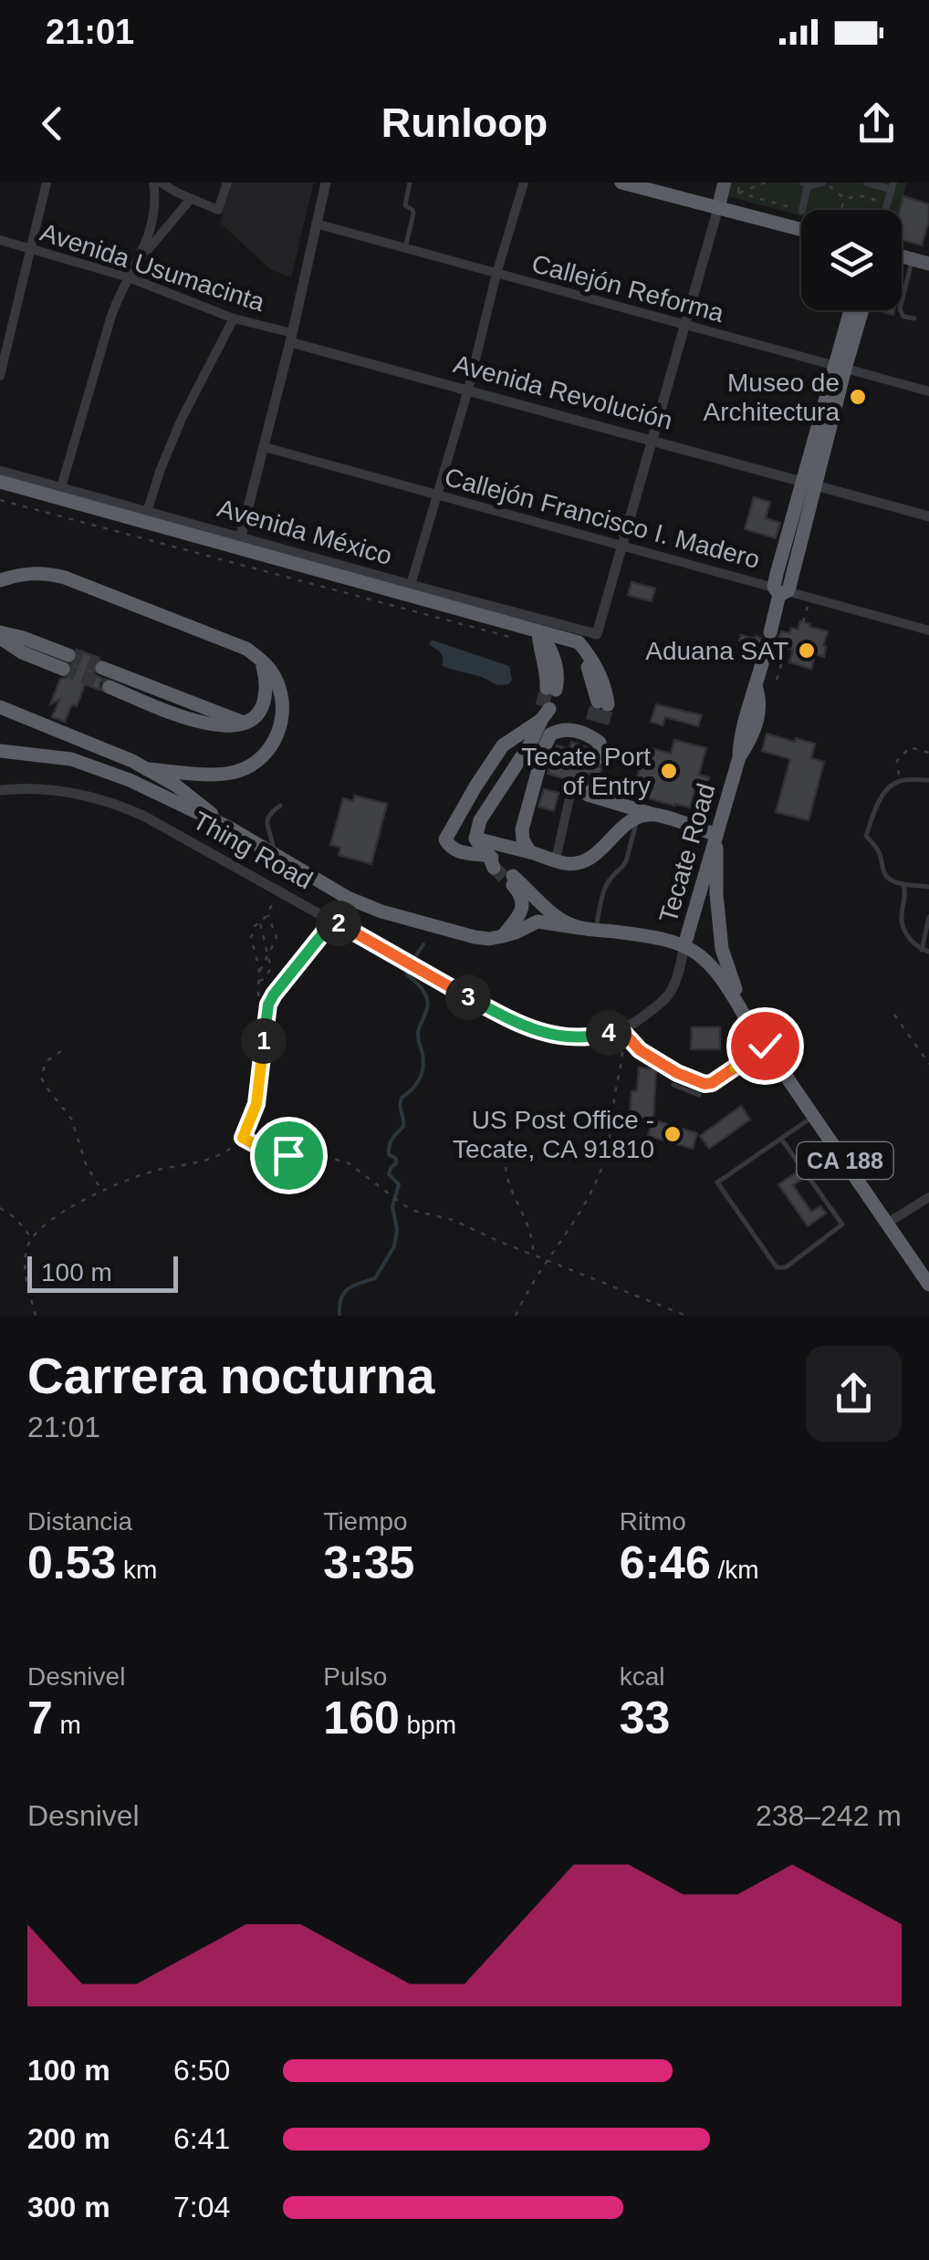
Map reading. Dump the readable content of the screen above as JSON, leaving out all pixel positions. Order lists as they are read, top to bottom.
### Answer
{
  "streets": {
    "highway": ["Tecate Road", "CA 188"],
    "street": [
      "Avenida Usumacinta",
      "Callejón Reforma",
      "Avenida Revolución",
      "Callejón Francisco I. Madero",
      "Avenida México",
      "Thing Road"
    ]
  },
  "crossings": [
    ["Avenida Usumacinta", "Avenida Revolución"],
    ["Callejón Francisco I. Madero", "Avenida México"],
    ["Thing Road", "Tecate Road"],
    ["Tecate Road", "CA 188"]
  ],
  "places": [
    "Museo de Architectura",
    "Aduana SAT",
    "Tecate Port of Entry",
    "US Post Office - Tecate, CA 91810"
  ],
  "scale_bar": "100 m",
  "page": {
    "status": "21:01",
    "header": "Runloop",
    "pins": [
      "2",
      "3",
      "4",
      "1"
    ],
    "scale": "100 m",
    "heading": ["Carrera nocturna", "21:01"],
    "stats": [
      ["Distancia", "0.53 km"],
      ["Tiempo", "3:35"],
      ["Ritmo", "6:46 /km"],
      ["Desnivel", "7 m"],
      ["Pulso", "160 bpm"],
      ["kcal", "33"]
    ],
    "chart": ["Desnivel", "238–242 m"],
    "list": [
      {
        "name": "100 m",
        "note": "6:50"
      },
      {
        "name": "200 m",
        "note": "6:41"
      },
      {
        "name": "300 m",
        "note": "7:04"
      }
    ]
  }
}
